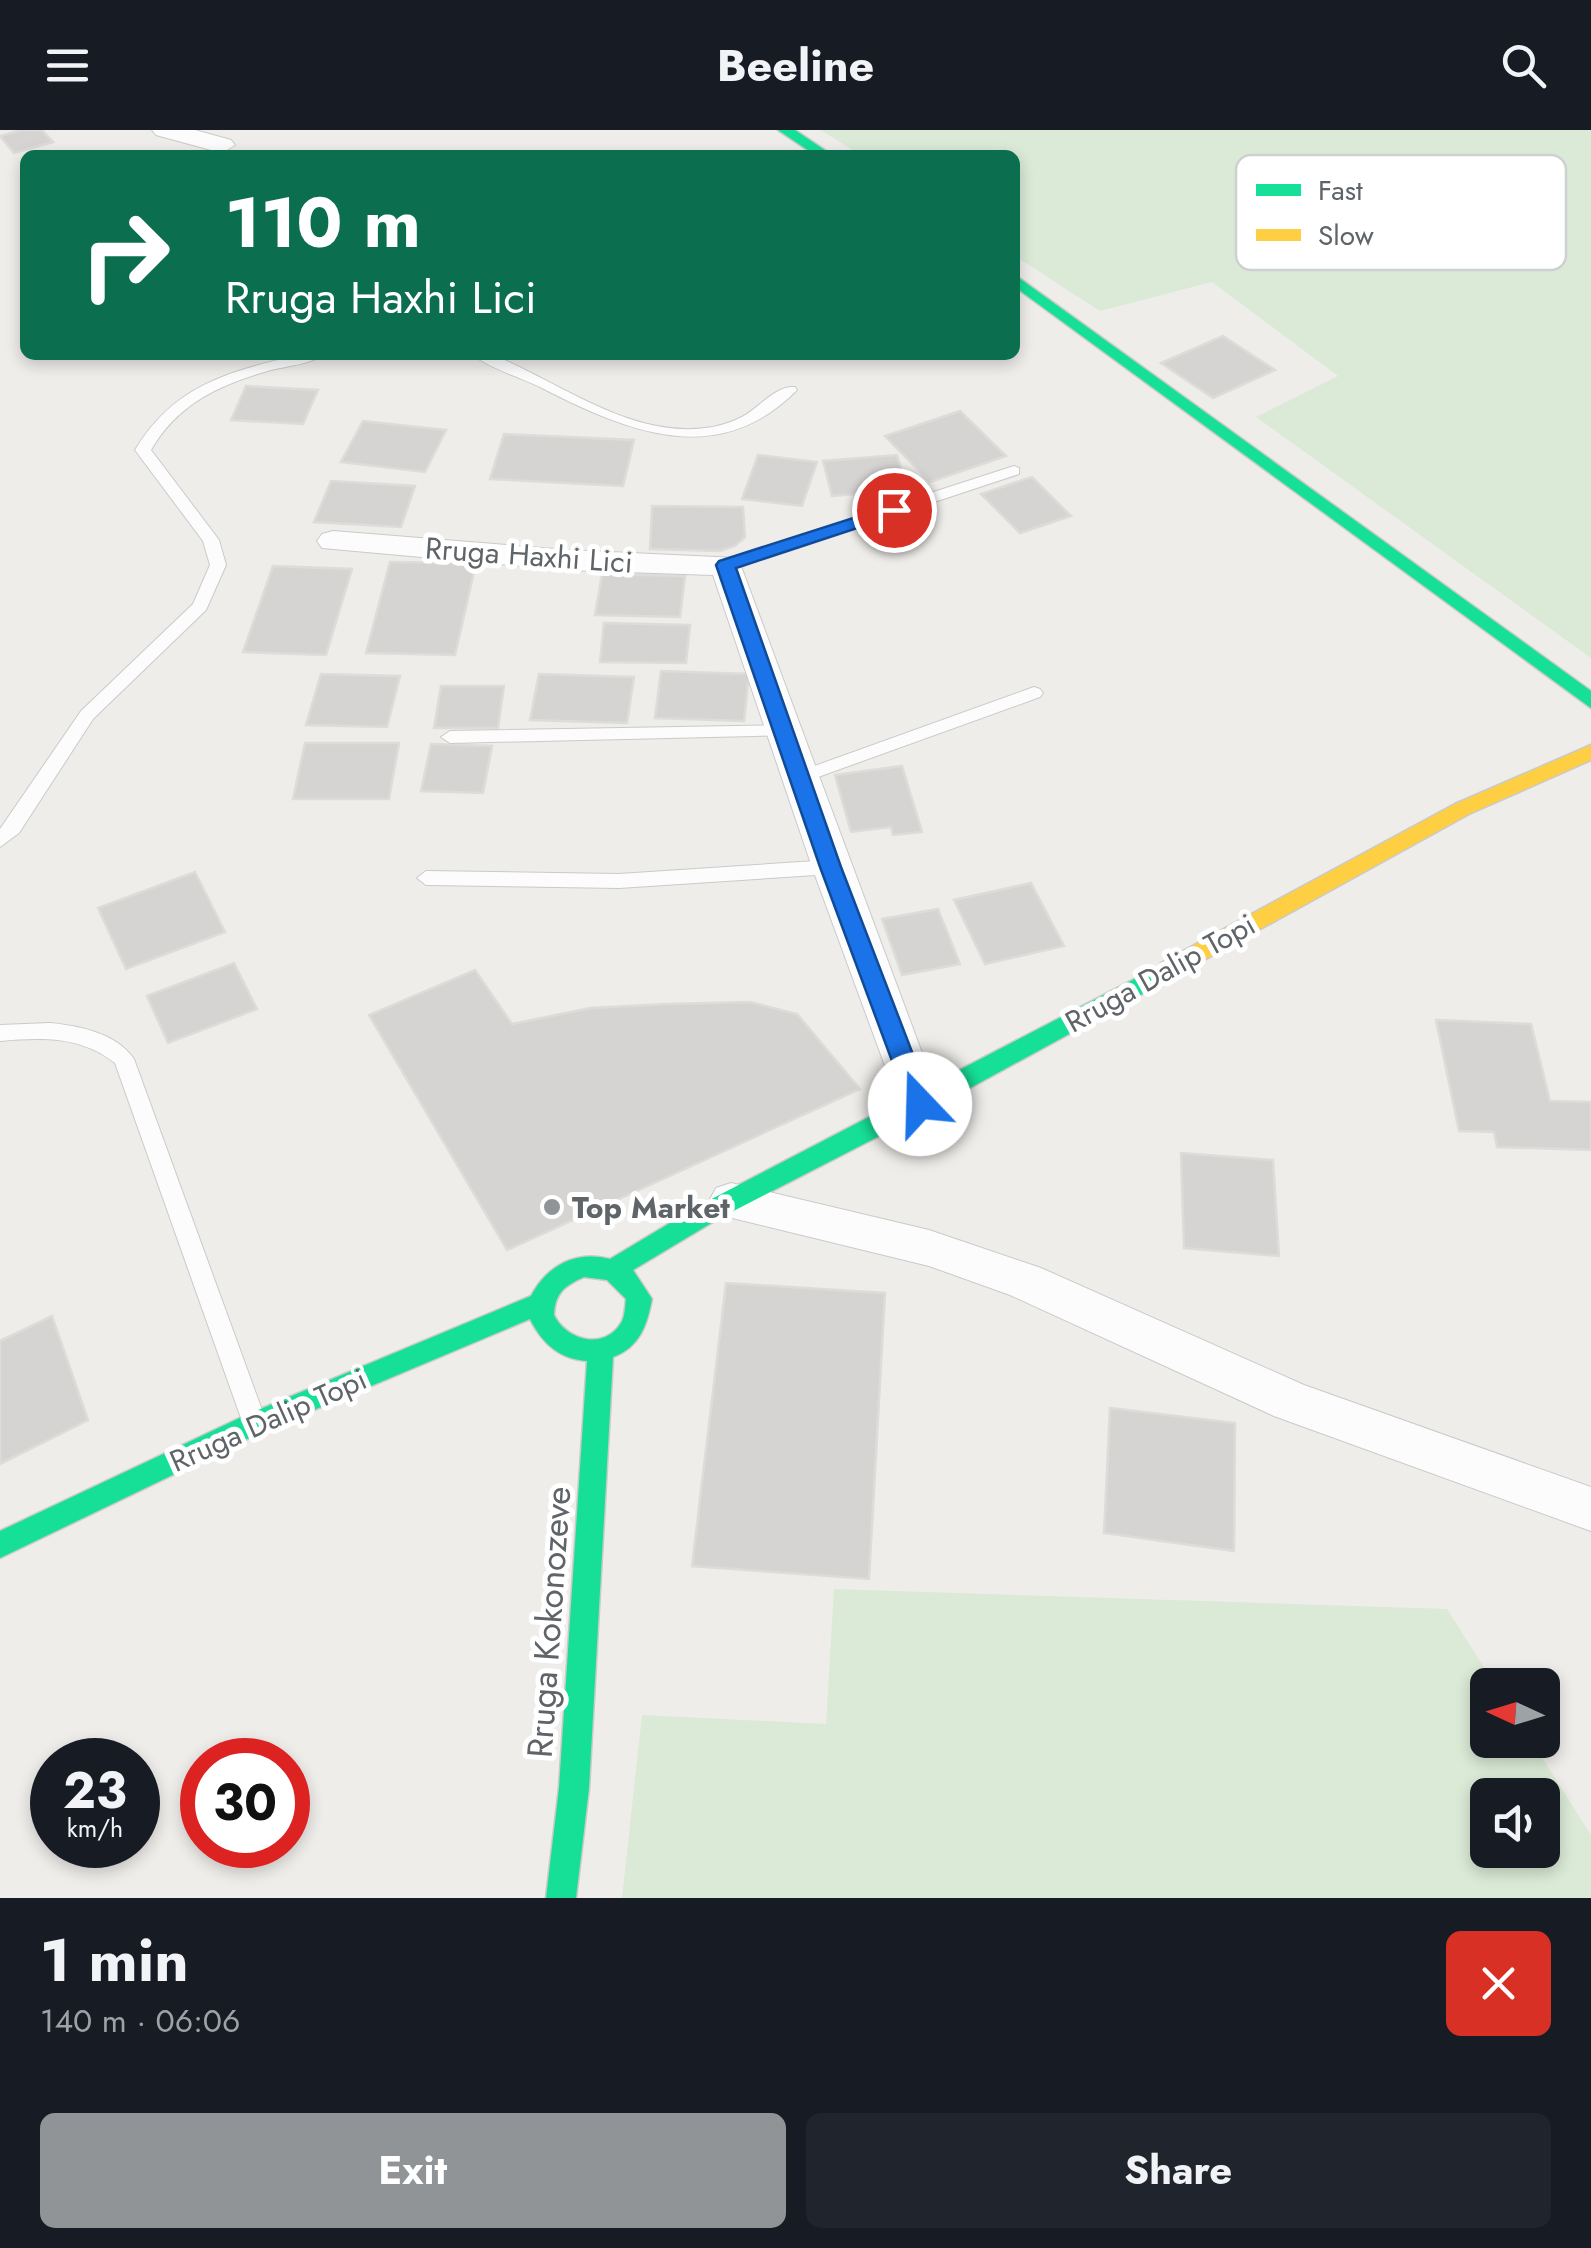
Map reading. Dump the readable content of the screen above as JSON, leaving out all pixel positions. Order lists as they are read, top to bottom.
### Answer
{
  "streets": {
    "street": ["Rruga Haxhi Lici", "Rruga Dalip Topi", "Rruga Kokonozeve"]
  },
  "crossings": [
    ["Rruga Dalip Topi", "Rruga Kokonozeve"]
  ],
  "places": ["Top Market"],
  "legend": ["Fast", "Slow"],
  "north": "left",
  "page": {
    "header": "Beeline",
    "turn": ["110 m", "Rruga Haxhi Lici"],
    "speed": "23 km/h",
    "limit": "30",
    "heading": ["1 min", "140 m · 06:06"],
    "buttons": ["Exit", "Share"]
  }
}
